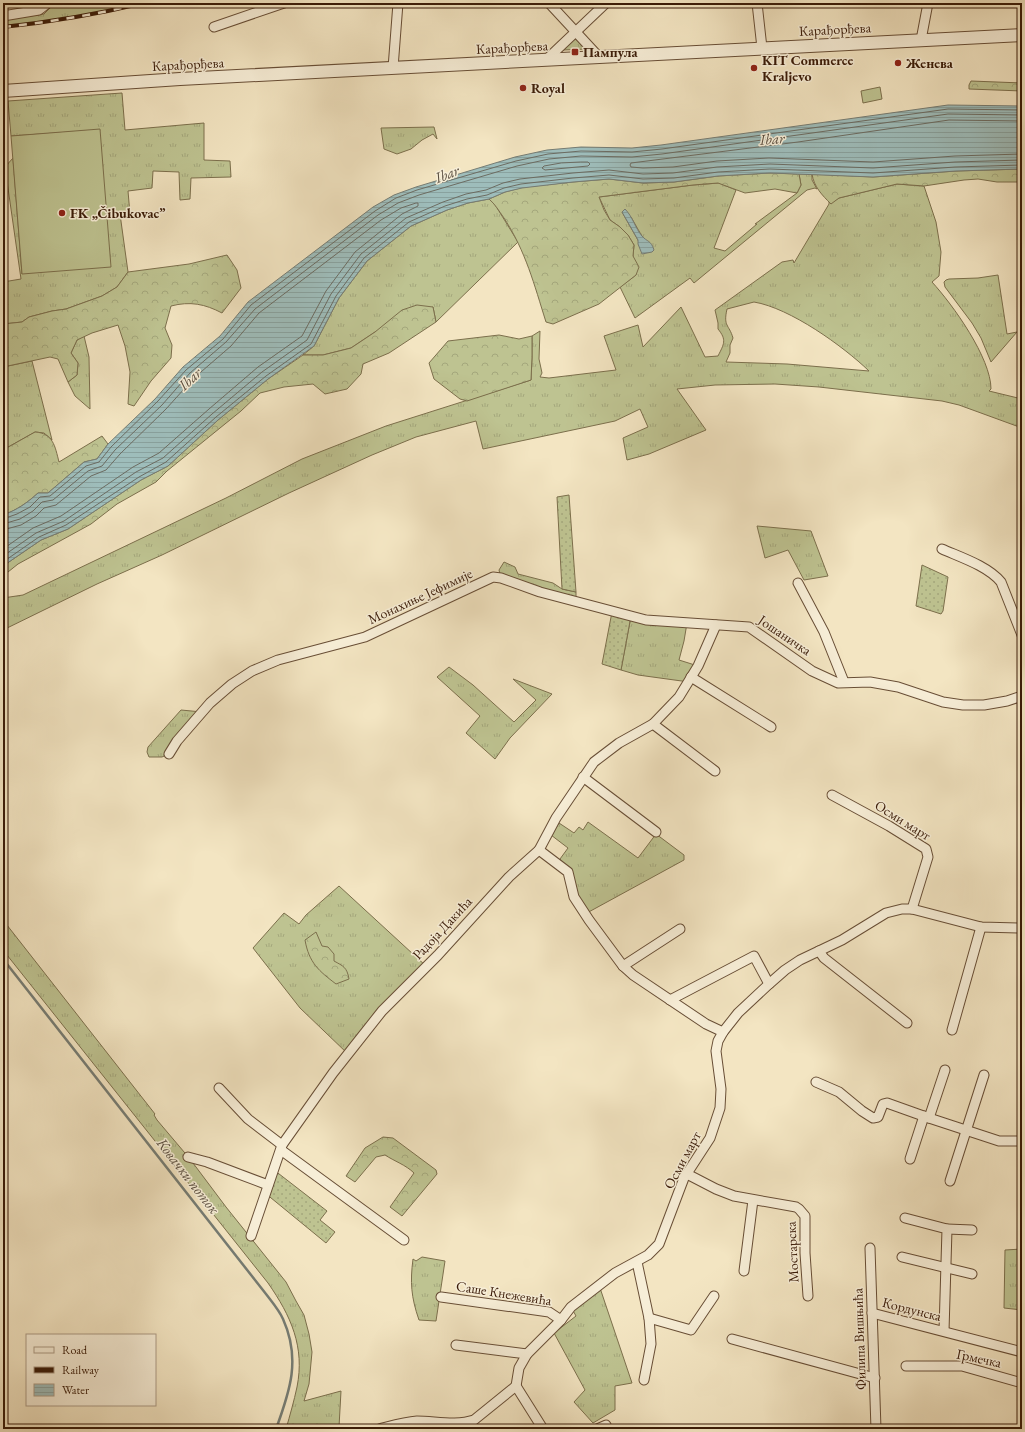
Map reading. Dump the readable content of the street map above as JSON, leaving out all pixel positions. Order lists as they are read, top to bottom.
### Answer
{
  "streets": {
    "street": [
      "Карађорђева",
      "Монахиње Јефимије",
      "Јошаничка",
      "Осми март",
      "Радоја Дакића",
      "Мостарска",
      "Саше Кнежевића",
      "Кордунска",
      "Филипа Вишњића",
      "Грмечка"
    ]
  },
  "crossings": [
    ["Монахиње Јефимије", "Јошаничка"],
    ["Осми март", "Мостарска"],
    ["Осми март", "Саше Кнежевића"],
    ["Кордунска", "Филипа Вишњића"]
  ],
  "water": ["Ibar", "Ковачки поток"],
  "places": {
    "transit": ["Пампула"],
    "other": [
      "Женева",
      "KIT Commerce Kraljevo",
      "Royal",
      "FK „Čibukovac”"
    ]
  },
  "legend": ["Road", "Railway", "Water"]
}
